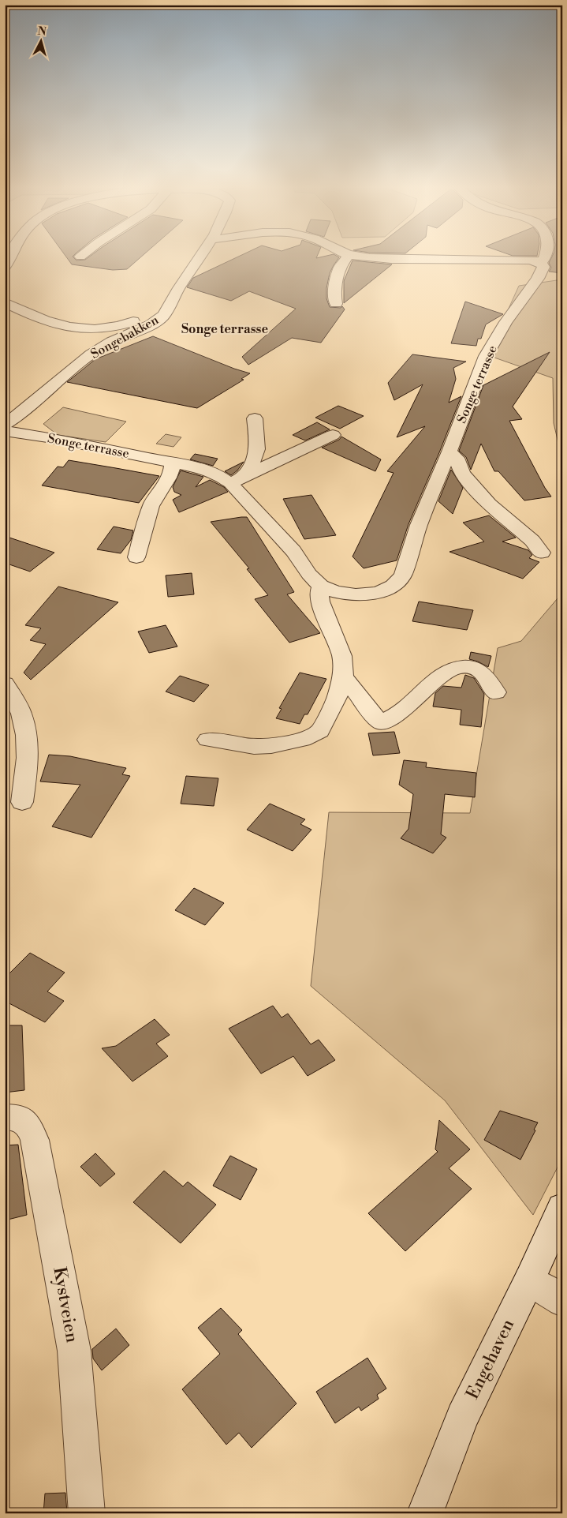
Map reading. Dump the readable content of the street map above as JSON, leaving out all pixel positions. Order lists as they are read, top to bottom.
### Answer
{
  "streets": {
    "street": [
      "Songebakken",
      "Songe terrasse",
      "Kystveien",
      "Engehaven"
    ]
  },
  "districts": ["Songe terrasse"],
  "north": "top"
}
